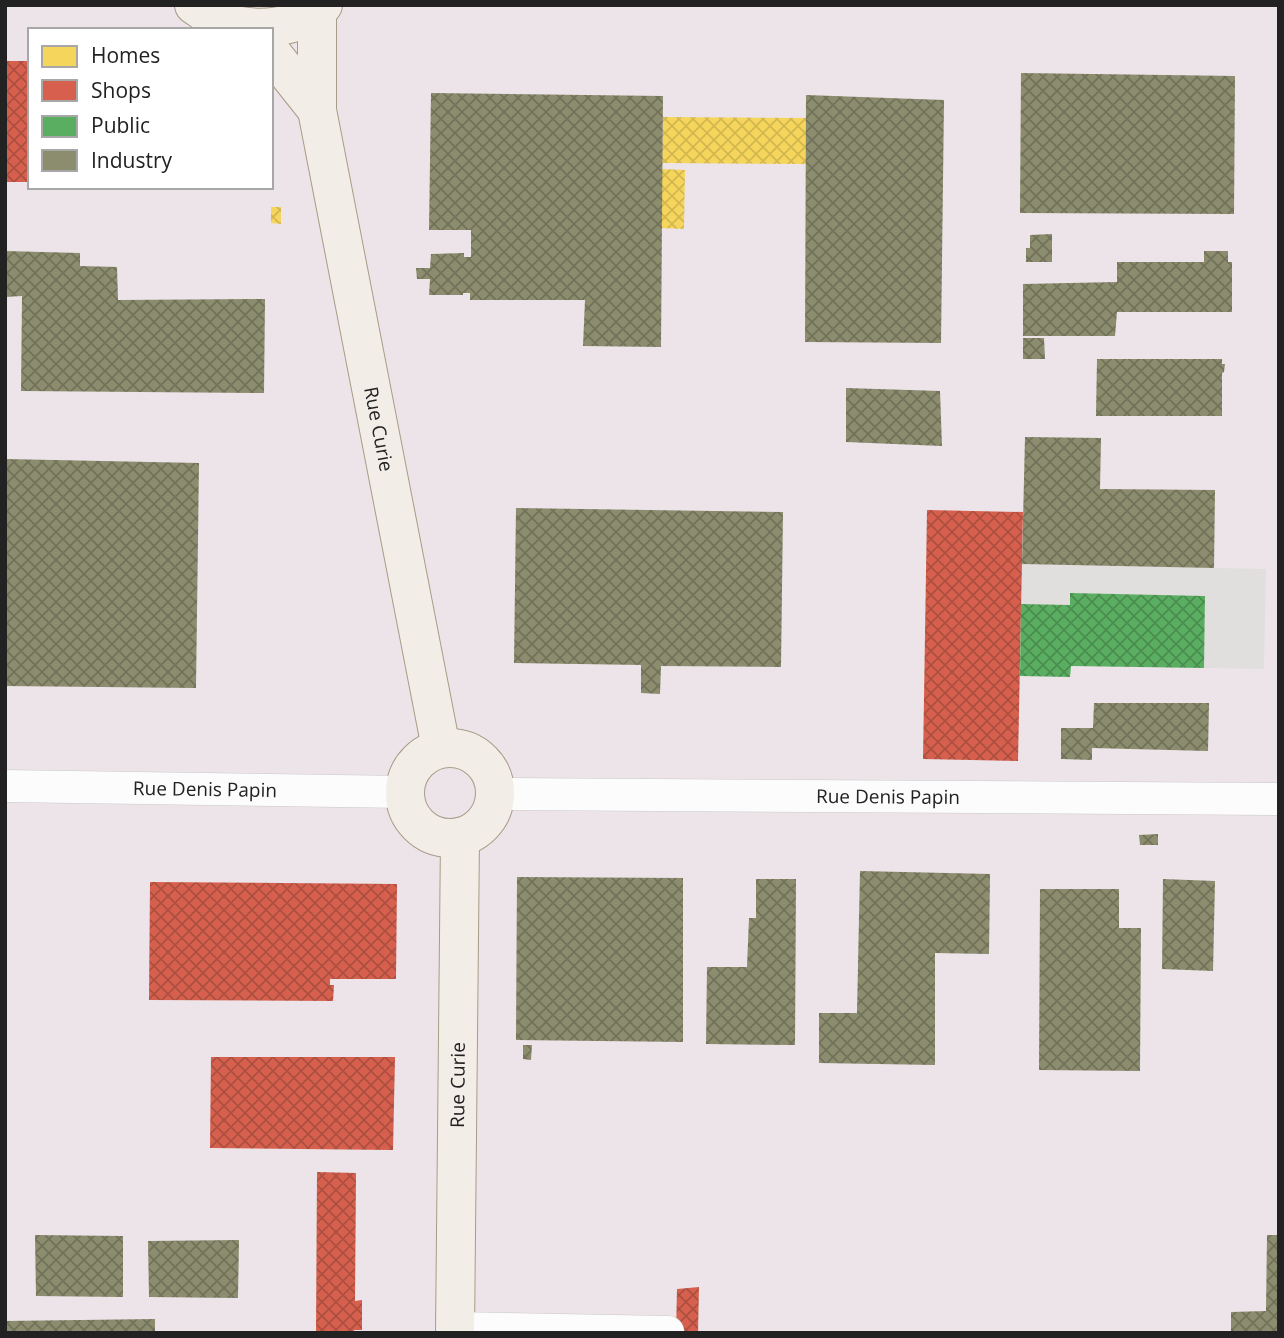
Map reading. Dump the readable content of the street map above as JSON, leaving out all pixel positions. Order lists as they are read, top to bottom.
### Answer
{
  "streets": {
    "main road": ["Rue Curie"],
    "street": ["Rue Denis Papin"]
  },
  "crossings": [
    ["Rue Curie", "Rue Denis Papin"]
  ],
  "legend": [
    "Homes",
    "Shops",
    "Public",
    "Industry"
  ]
}
